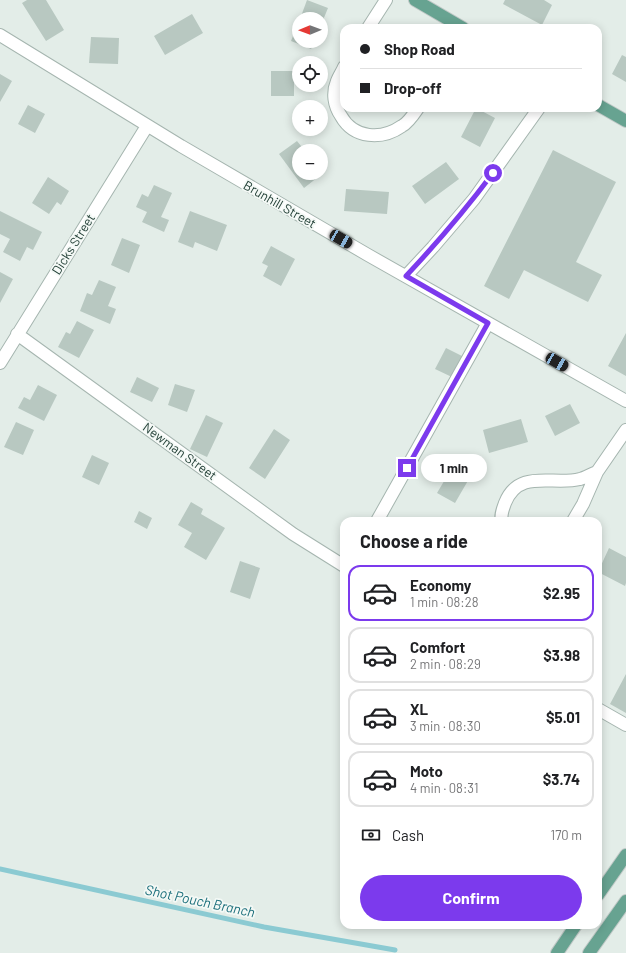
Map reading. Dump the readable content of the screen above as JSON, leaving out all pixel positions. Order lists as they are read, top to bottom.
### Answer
{
  "streets": {
    "street": ["Brunhill Street", "Dicks Street", "Newman Street"]
  },
  "crossings": [
    ["Brunhill Street", "Dicks Street"],
    ["Dicks Street", "Newman Street"]
  ],
  "water": ["Shot Pouch Branch"],
  "north": "left",
  "page": {
    "map_buttons": ["+", "−"],
    "banner": ["Shop Road", "Drop-off"],
    "bubble": "1 min",
    "heading": "Choose a ride",
    "list": [
      {
        "name": "Economy",
        "note": "1 min · 08:28",
        "value": "$2.95"
      },
      {
        "name": "Comfort",
        "note": "2 min · 08:29",
        "value": "$3.98"
      },
      {
        "name": "XL",
        "note": "3 min · 08:30",
        "value": "$5.01"
      },
      {
        "name": "Moto",
        "note": "4 min · 08:31",
        "value": "$3.74"
      }
    ],
    "pay": ["Cash", "170 m"],
    "buttons": "Confirm"
  }
}
